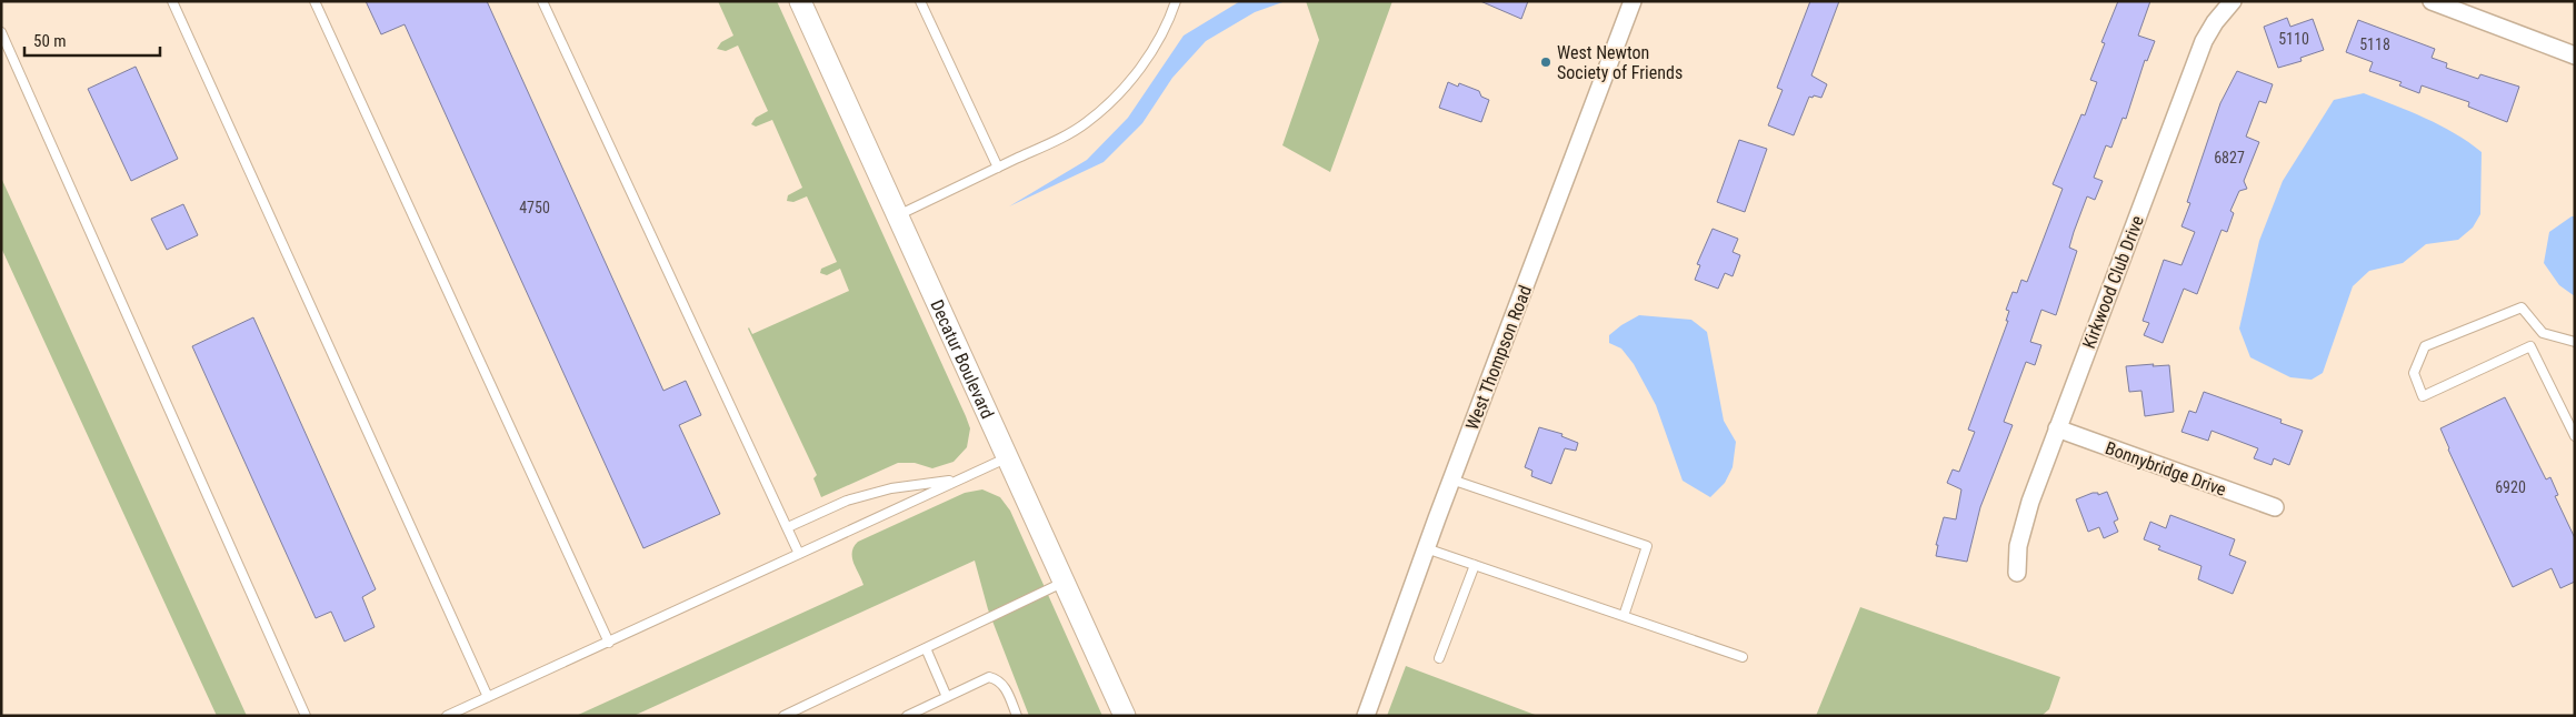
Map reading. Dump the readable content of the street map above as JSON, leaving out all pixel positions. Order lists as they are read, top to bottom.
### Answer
{
  "streets": {
    "street": [
      "Kirkwood Club Drive",
      "West Thompson Road",
      "Decatur Boulevard",
      "Bonnybridge Drive"
    ]
  },
  "crossings": [
    ["Kirkwood Club Drive", "Bonnybridge Drive"]
  ],
  "places": ["West Newton Society of Friends"],
  "house_numbers": [
    "5110",
    "5118",
    "6827",
    "4750",
    "6920"
  ],
  "scale_bar": "50 m"
}
